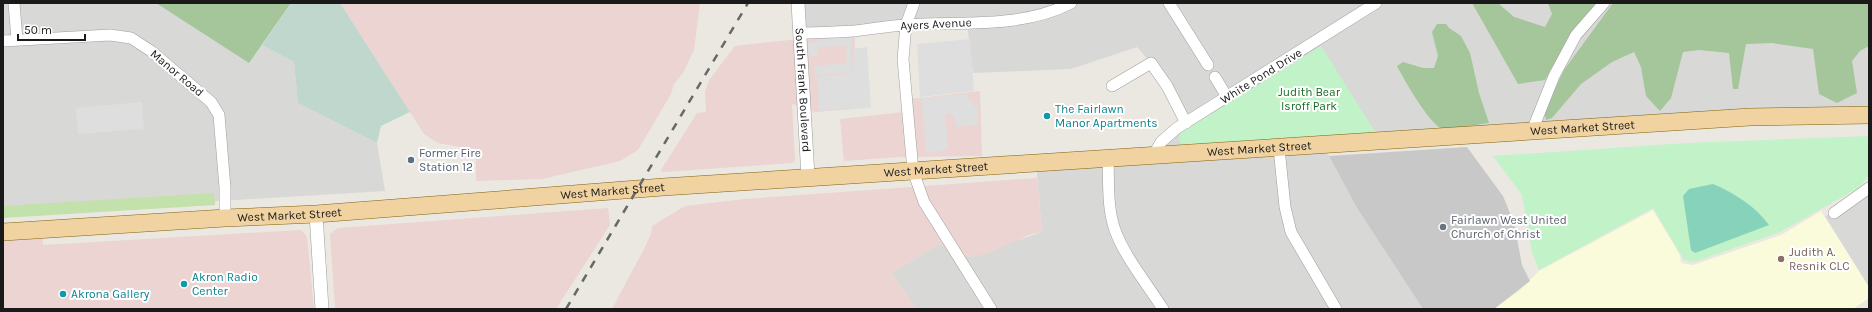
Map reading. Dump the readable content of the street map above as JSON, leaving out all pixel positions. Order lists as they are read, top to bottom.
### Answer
{
  "streets": {
    "main road": ["West Market Street"],
    "street": [
      "Ayers Avenue",
      "Manor Road",
      "White Pond Drive",
      "South Frank Boulevard"
    ]
  },
  "crossings": [
    ["Ayers Avenue", "South Frank Boulevard"],
    ["Manor Road", "West Market Street"],
    ["White Pond Drive", "West Market Street"],
    ["South Frank Boulevard", "West Market Street"]
  ],
  "parks": ["Judith Bear Isroff Park"],
  "places": [
    "The Fairlawn Manor Apartments",
    "Former Fire Station 12",
    "Fairlawn West United Church of Christ",
    "Judith A. Resnik CLC",
    "Akron Radio Center",
    "Akrona Gallery"
  ],
  "scale_bar": "50 m"
}
